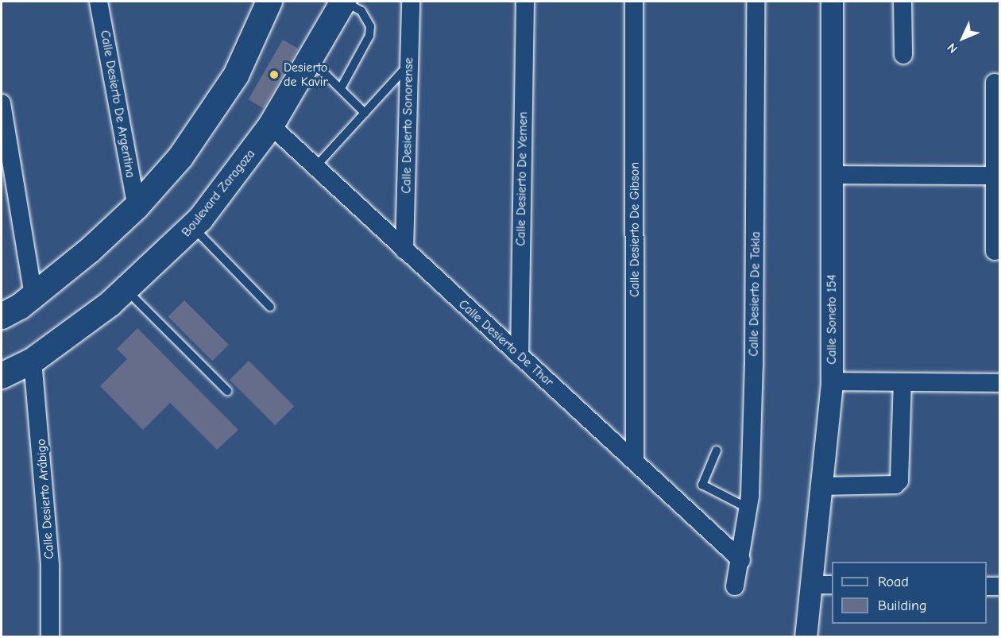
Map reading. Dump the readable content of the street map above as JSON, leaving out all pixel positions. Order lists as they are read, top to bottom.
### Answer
{
  "streets": {
    "main road": ["Boulevard Zaragoza"],
    "street": [
      "Calle Desierto De Argentina",
      "Calle Desierto Sonorense",
      "Calle Desierto De Yemen",
      "Calle Desierto De Gibson",
      "Calle Desierto De Takla",
      "Calle Soneto 154",
      "Calle Desierto De Thar",
      "Calle Desierto Arábigo"
    ]
  },
  "crossings": [
    ["Calle Desierto Sonorense", "Calle Desierto De Thar"],
    ["Calle Desierto De Yemen", "Calle Desierto De Thar"],
    ["Boulevard Zaragoza", "Calle Desierto De Thar"],
    ["Boulevard Zaragoza", "Calle Desierto Arábigo"],
    ["Calle Desierto De Gibson", "Calle Desierto De Thar"],
    ["Calle Desierto De Takla", "Calle Desierto De Thar"]
  ],
  "places": ["Desierto de Kavir"],
  "legend": ["Road", "Building"],
  "north": "bottom left"
}
